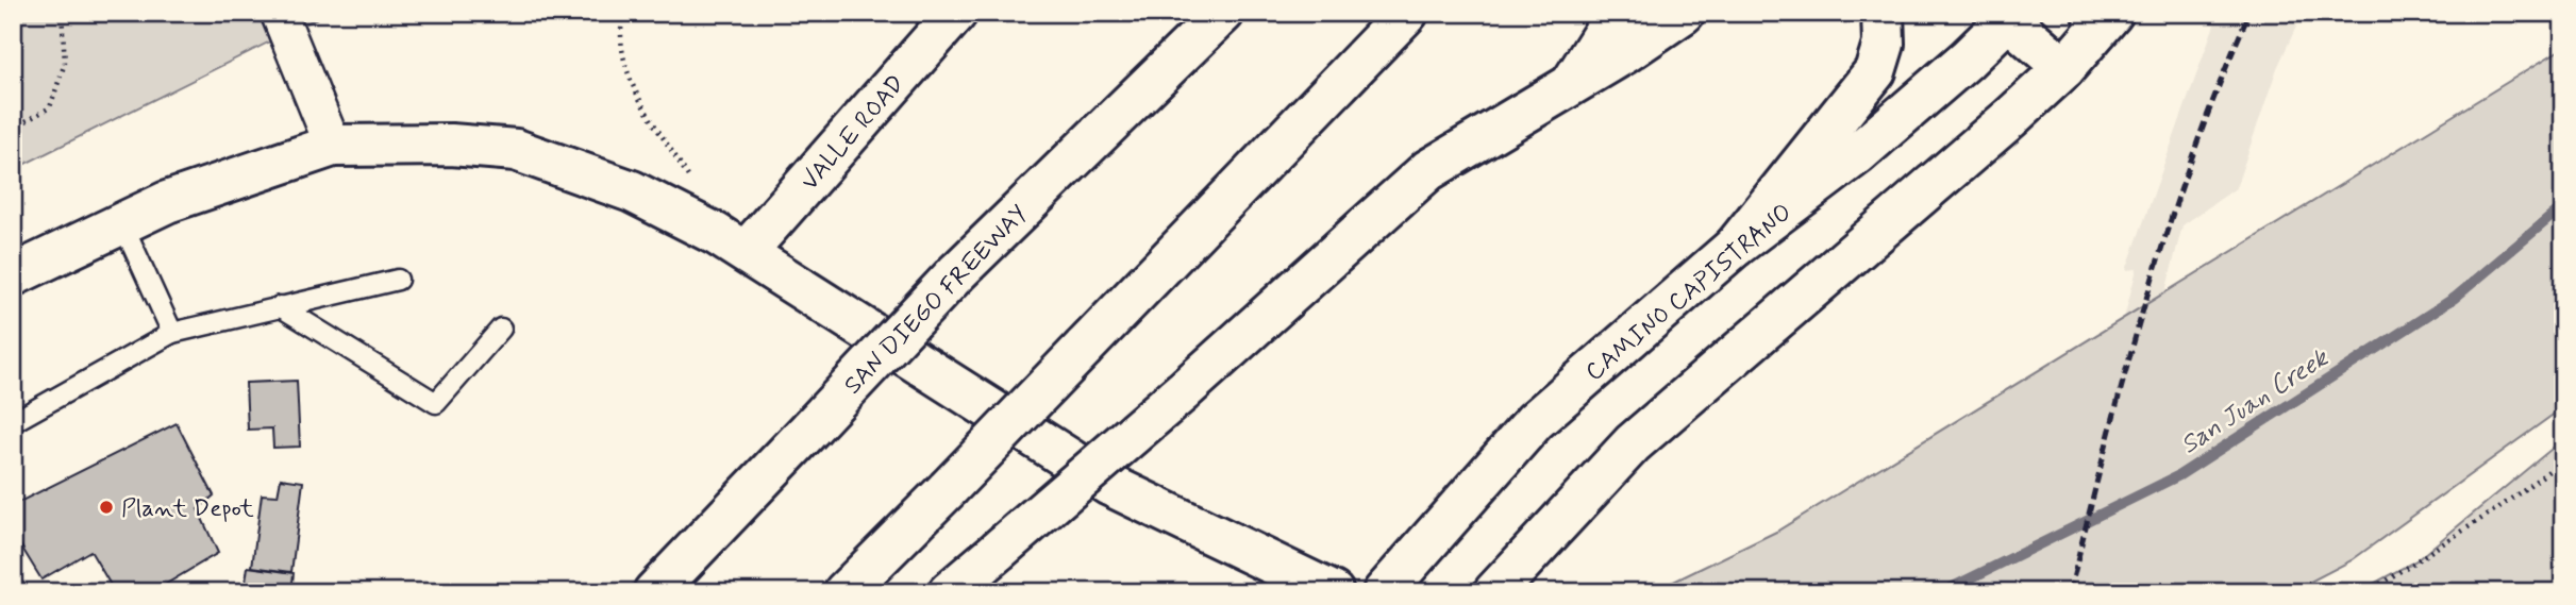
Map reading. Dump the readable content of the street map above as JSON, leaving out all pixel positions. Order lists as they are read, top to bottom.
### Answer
{
  "streets": {
    "main road": ["VALLE ROAD", "CAMINO CAPISTRANO", "SAN DIEGO FREEWAY"]
  },
  "water": ["San Juan Creek"],
  "places": ["Plant Depot"]
}
